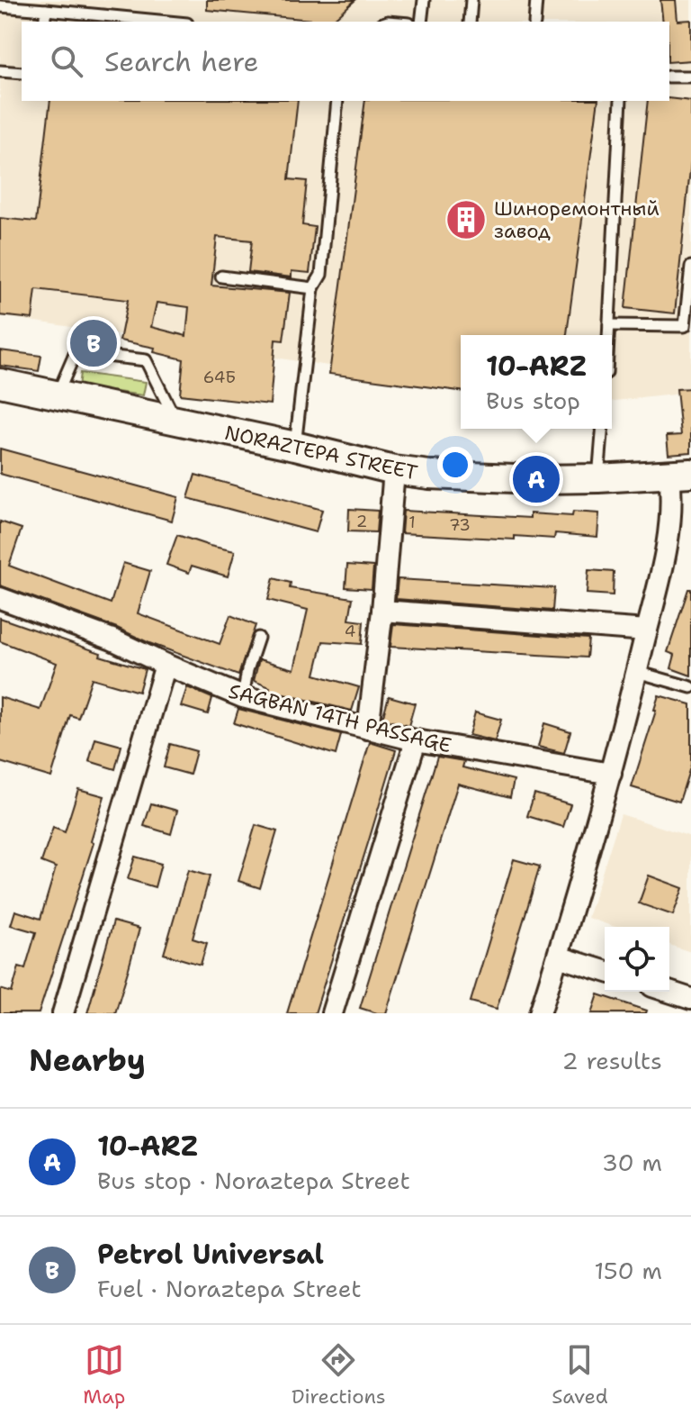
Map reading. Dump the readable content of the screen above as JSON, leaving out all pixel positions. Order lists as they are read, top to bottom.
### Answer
{
  "streets": {
    "main road": ["NORAZTEPA STREET"],
    "street": ["SAGBAN 14TH PASSAGE"]
  },
  "places": {
    "building": ["Шиноремонтный завод"]
  },
  "house_numbers": [
    "64Б",
    "2",
    "1",
    "73",
    "4"
  ],
  "page": {
    "search": "Search here",
    "pins": ["B", "A"],
    "popup": ["10-ARZ", "Bus stop"],
    "heading": ["Nearby", "2 results"],
    "list": [
      {
        "mark": "A",
        "name": "10-ARZ",
        "note": "Bus stop · Noraztepa Street",
        "value": "30 m"
      },
      {
        "mark": "B",
        "name": "Petrol Universal",
        "note": "Fuel · Noraztepa Street",
        "value": "150 m"
      }
    ],
    "nav": ["Map", "Directions", "Saved"]
  }
}
